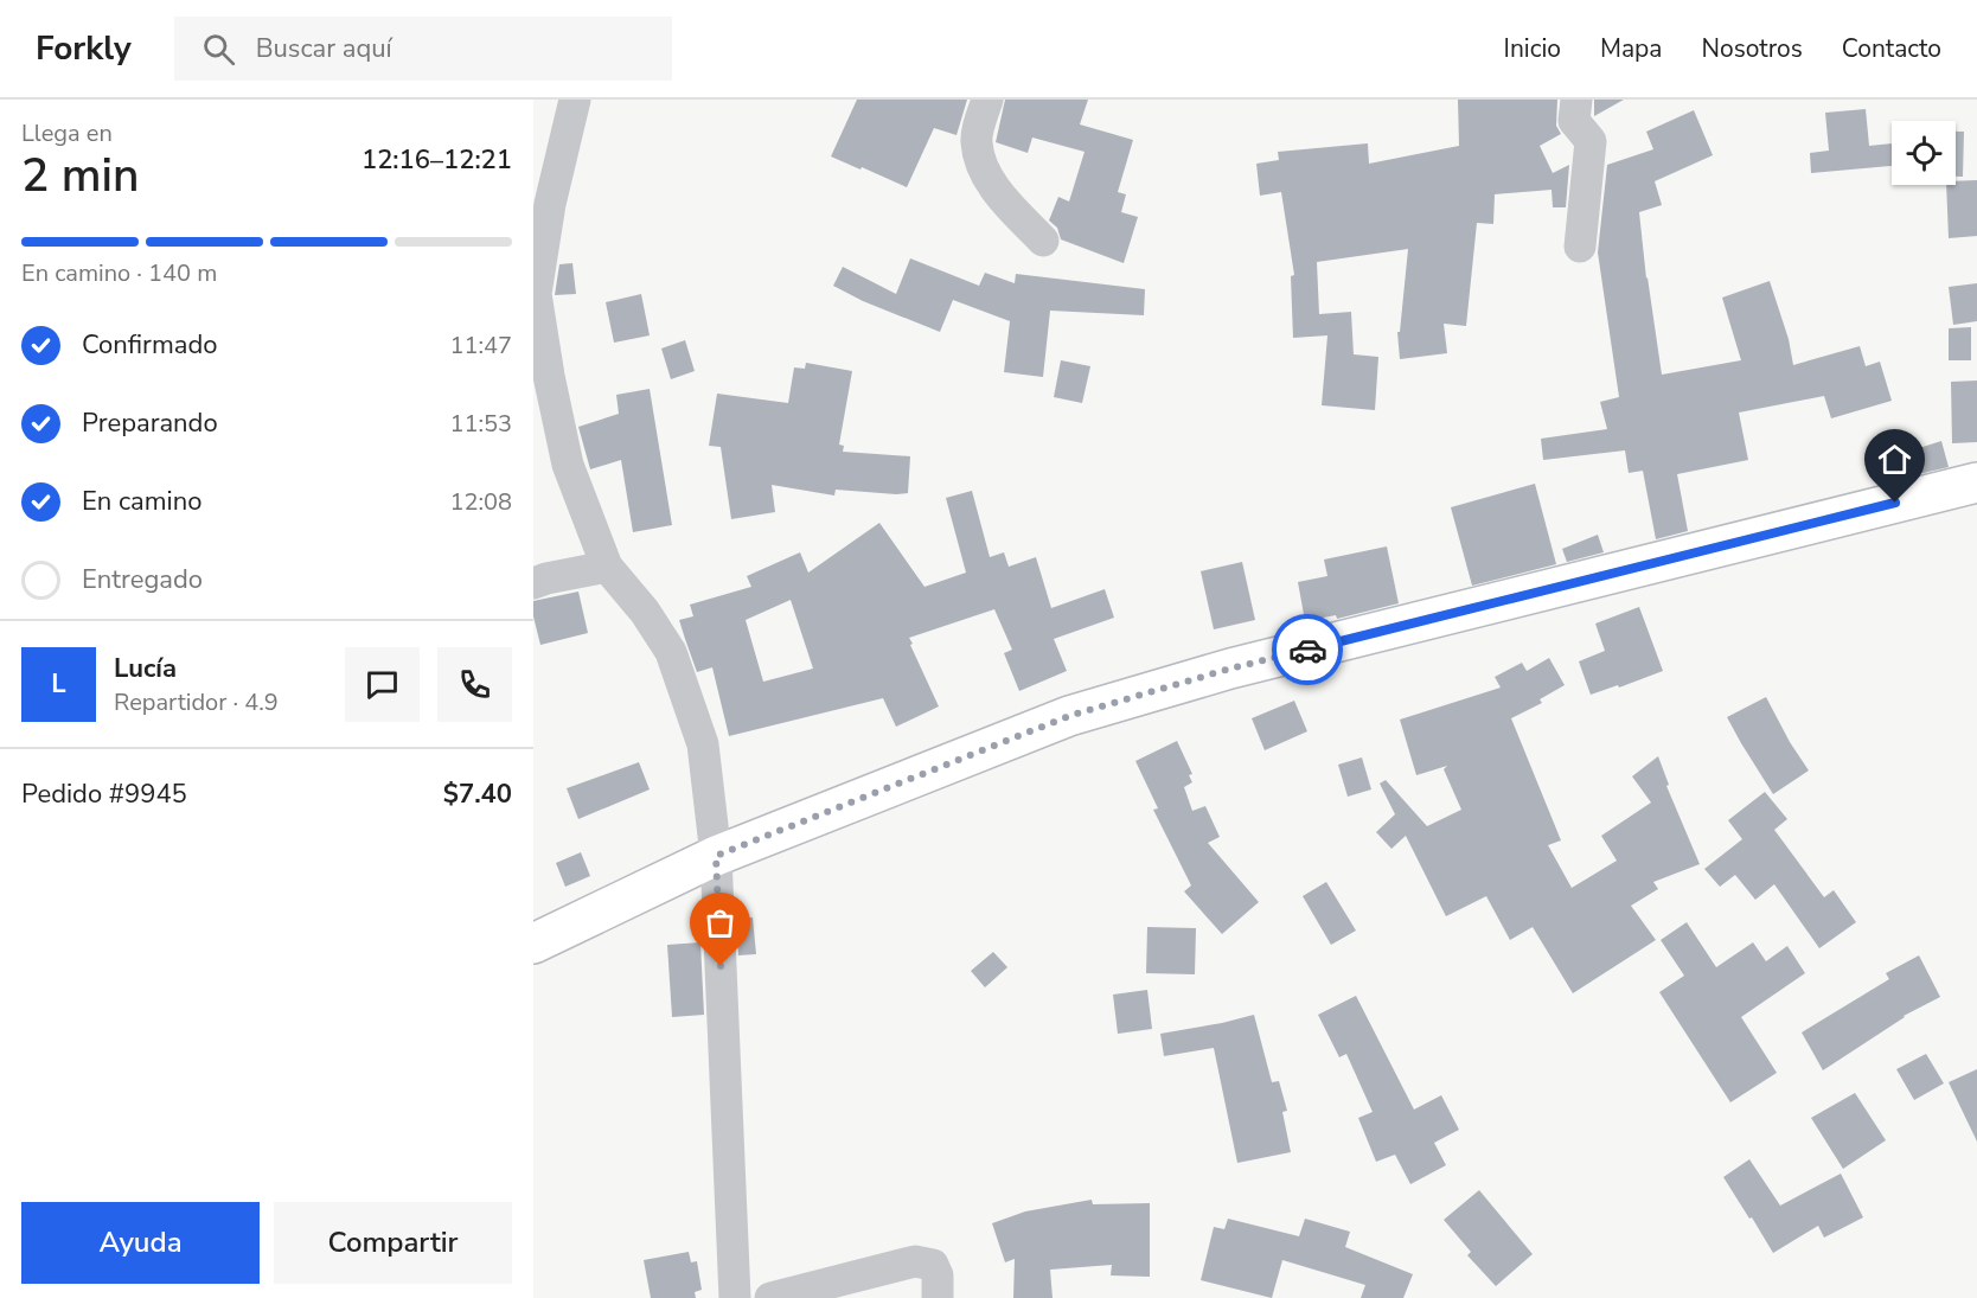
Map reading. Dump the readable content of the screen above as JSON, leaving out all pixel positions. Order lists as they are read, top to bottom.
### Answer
{
  "page": {
    "header": "Forkly",
    "search": "Buscar aquí",
    "nav": [
      "Inicio",
      "Mapa",
      "Nosotros",
      "Contacto"
    ],
    "heading": ["2 min", "Llega en", "12:16–12:21"],
    "panel": [
      "Lucía",
      "Repartidor · 4.9",
      "Pedido #9945",
      "$7.40"
    ],
    "bar": "En camino · 140 m",
    "list": [
      ["Confirmado", "11:47"],
      ["Preparando", "11:53"],
      ["En camino", "12:08"],
      "Entregado"
    ],
    "round": "L",
    "buttons": ["Ayuda", "Compartir"]
  }
}
